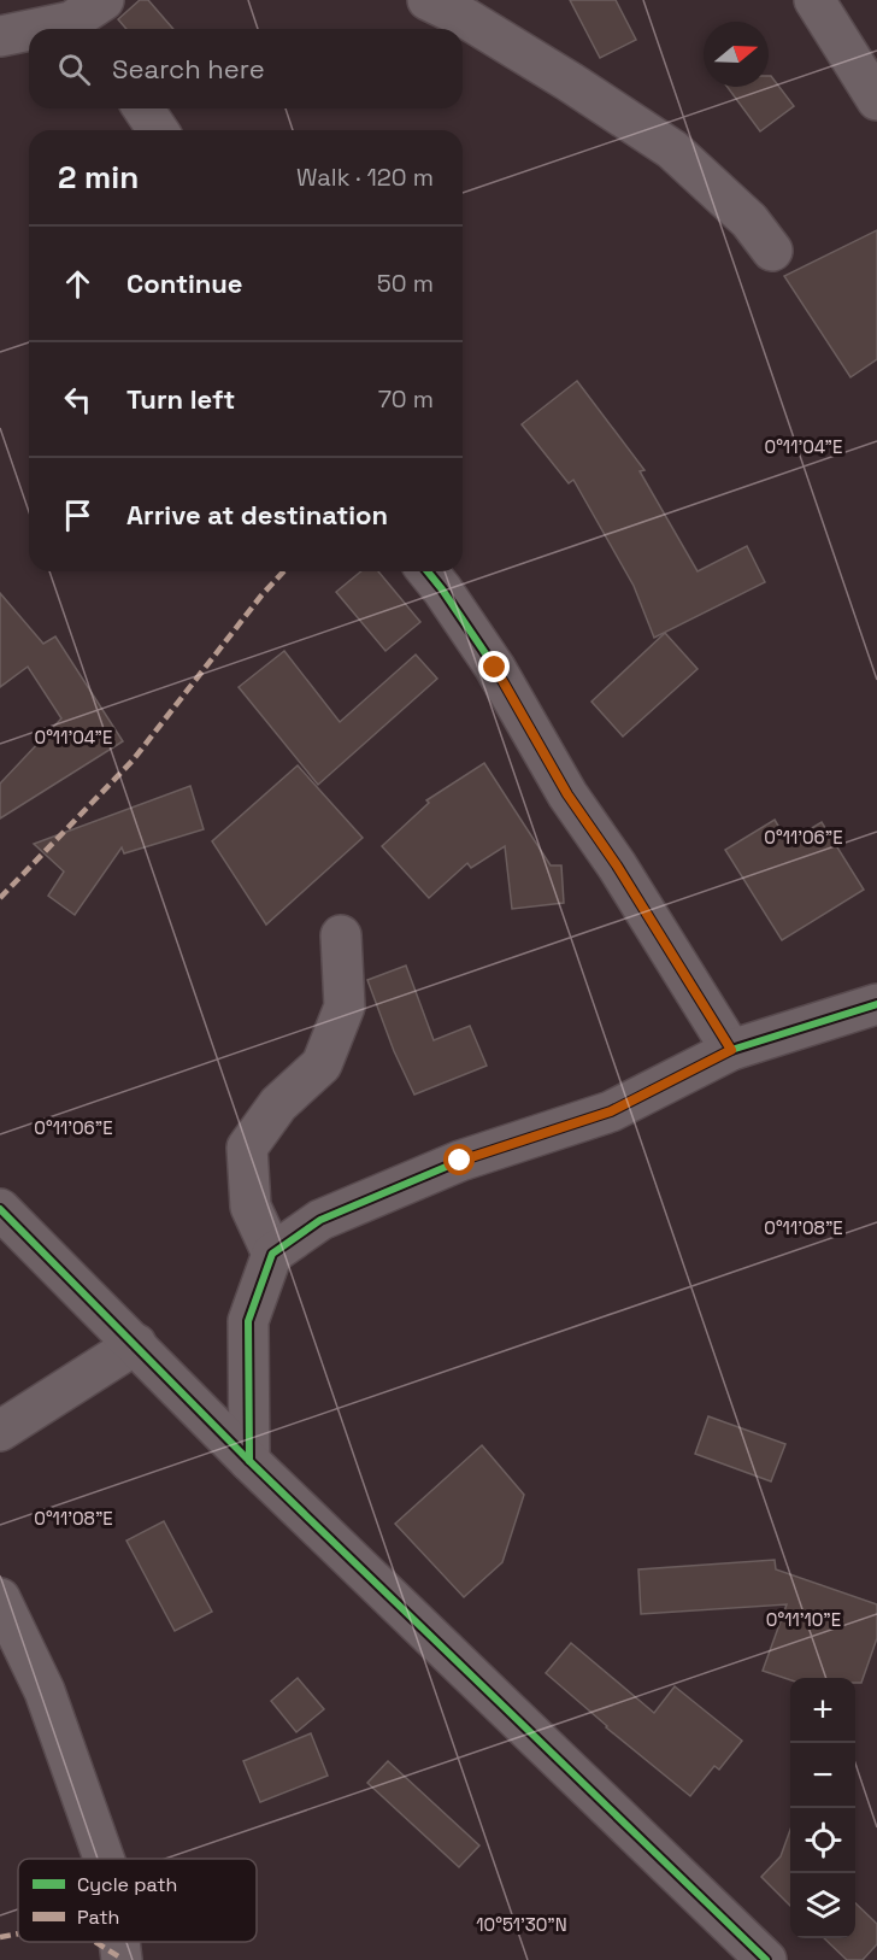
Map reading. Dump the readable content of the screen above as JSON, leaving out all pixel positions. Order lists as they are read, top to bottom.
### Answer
{
  "legend": ["Cycle path", "Path"],
  "north": "right",
  "page": {
    "search": "Search here",
    "heading": ["2 min", "Walk · 120 m"],
    "list": [
      ["Continue", "50 m"],
      ["Turn left", "70 m"],
      "Arrive at destination"
    ],
    "map_buttons": ["+", "−"]
  },
  "coordinates": [
    "0°11'04\"E",
    "0°11'06\"E",
    "0°11'08\"E",
    "0°11'10\"E",
    "10°51'30\"N"
  ]
}
